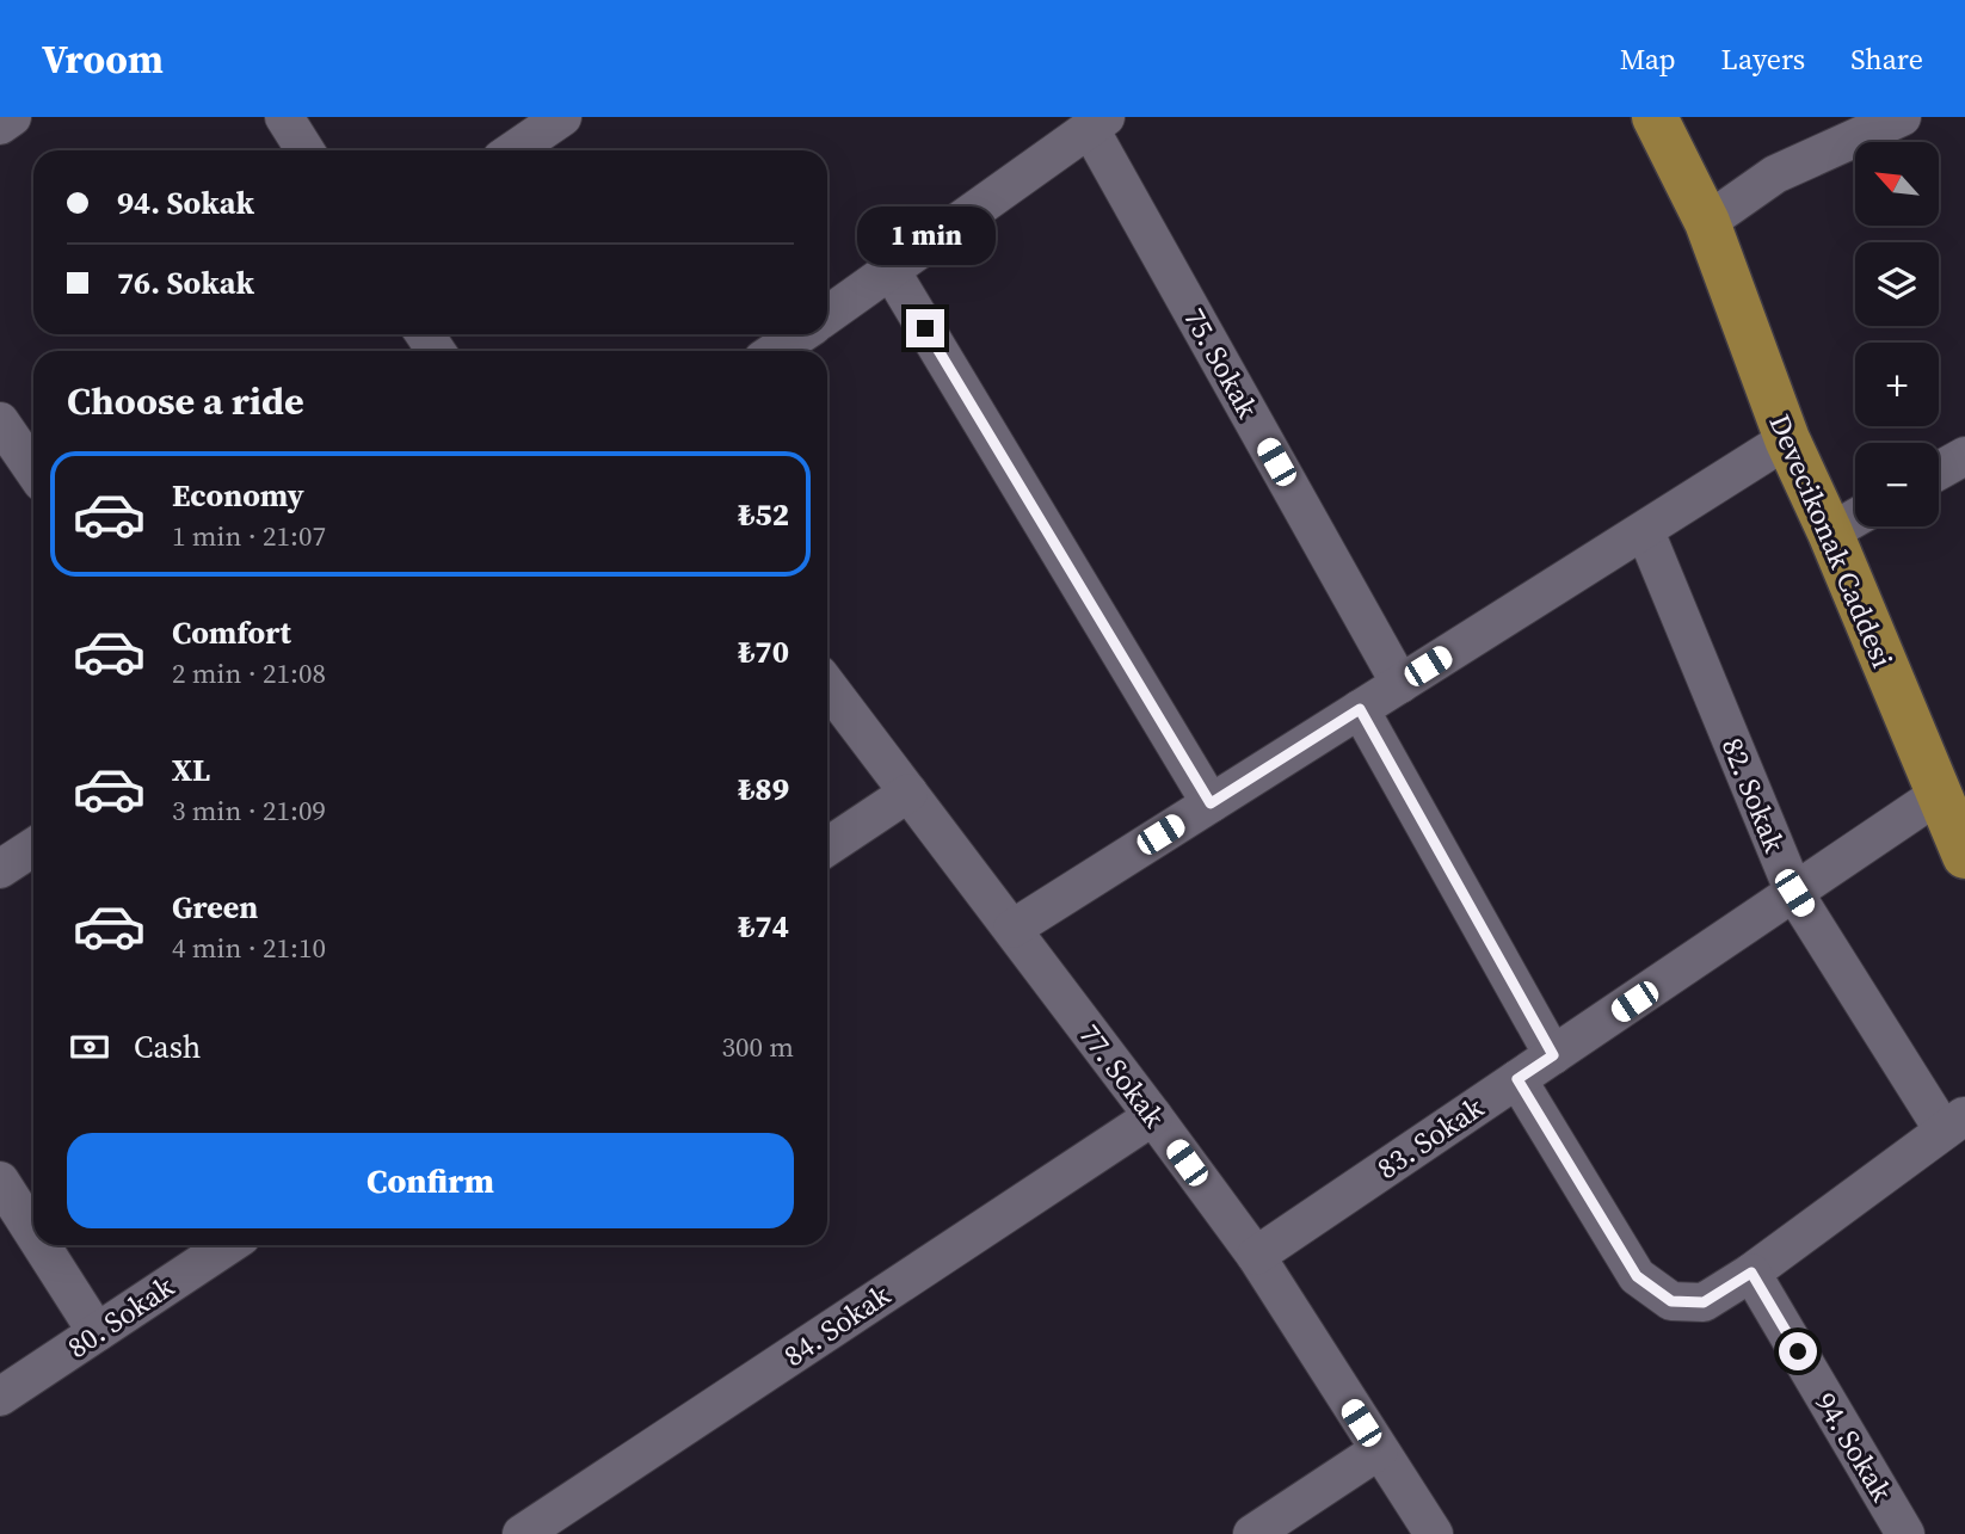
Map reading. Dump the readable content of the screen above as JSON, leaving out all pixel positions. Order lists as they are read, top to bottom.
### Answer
{
  "streets": {
    "main road": ["Devecikonak Caddesi"],
    "street": [
      "75. Sokak",
      "82. Sokak",
      "77. Sokak",
      "83. Sokak",
      "80. Sokak",
      "84. Sokak",
      "94. Sokak"
    ]
  },
  "crossings": [
    ["Devecikonak Caddesi", "83. Sokak"],
    ["82. Sokak", "83. Sokak"],
    ["82. Sokak", "94. Sokak"],
    ["77. Sokak", "83. Sokak"],
    ["77. Sokak", "84. Sokak"]
  ],
  "north": "top left",
  "page": {
    "header": "Vroom",
    "nav": ["Map", "Layers", "Share"],
    "map_buttons": ["+", "−"],
    "banner": ["94. Sokak", "76. Sokak"],
    "bubble": "1 min",
    "heading": "Choose a ride",
    "list": [
      {
        "name": "Economy",
        "note": "1 min · 21:07",
        "value": "₺52"
      },
      {
        "name": "Comfort",
        "note": "2 min · 21:08",
        "value": "₺70"
      },
      {
        "name": "XL",
        "note": "3 min · 21:09",
        "value": "₺89"
      },
      {
        "name": "Green",
        "note": "4 min · 21:10",
        "value": "₺74"
      }
    ],
    "pay": ["Cash", "300 m"],
    "buttons": "Confirm"
  }
}
